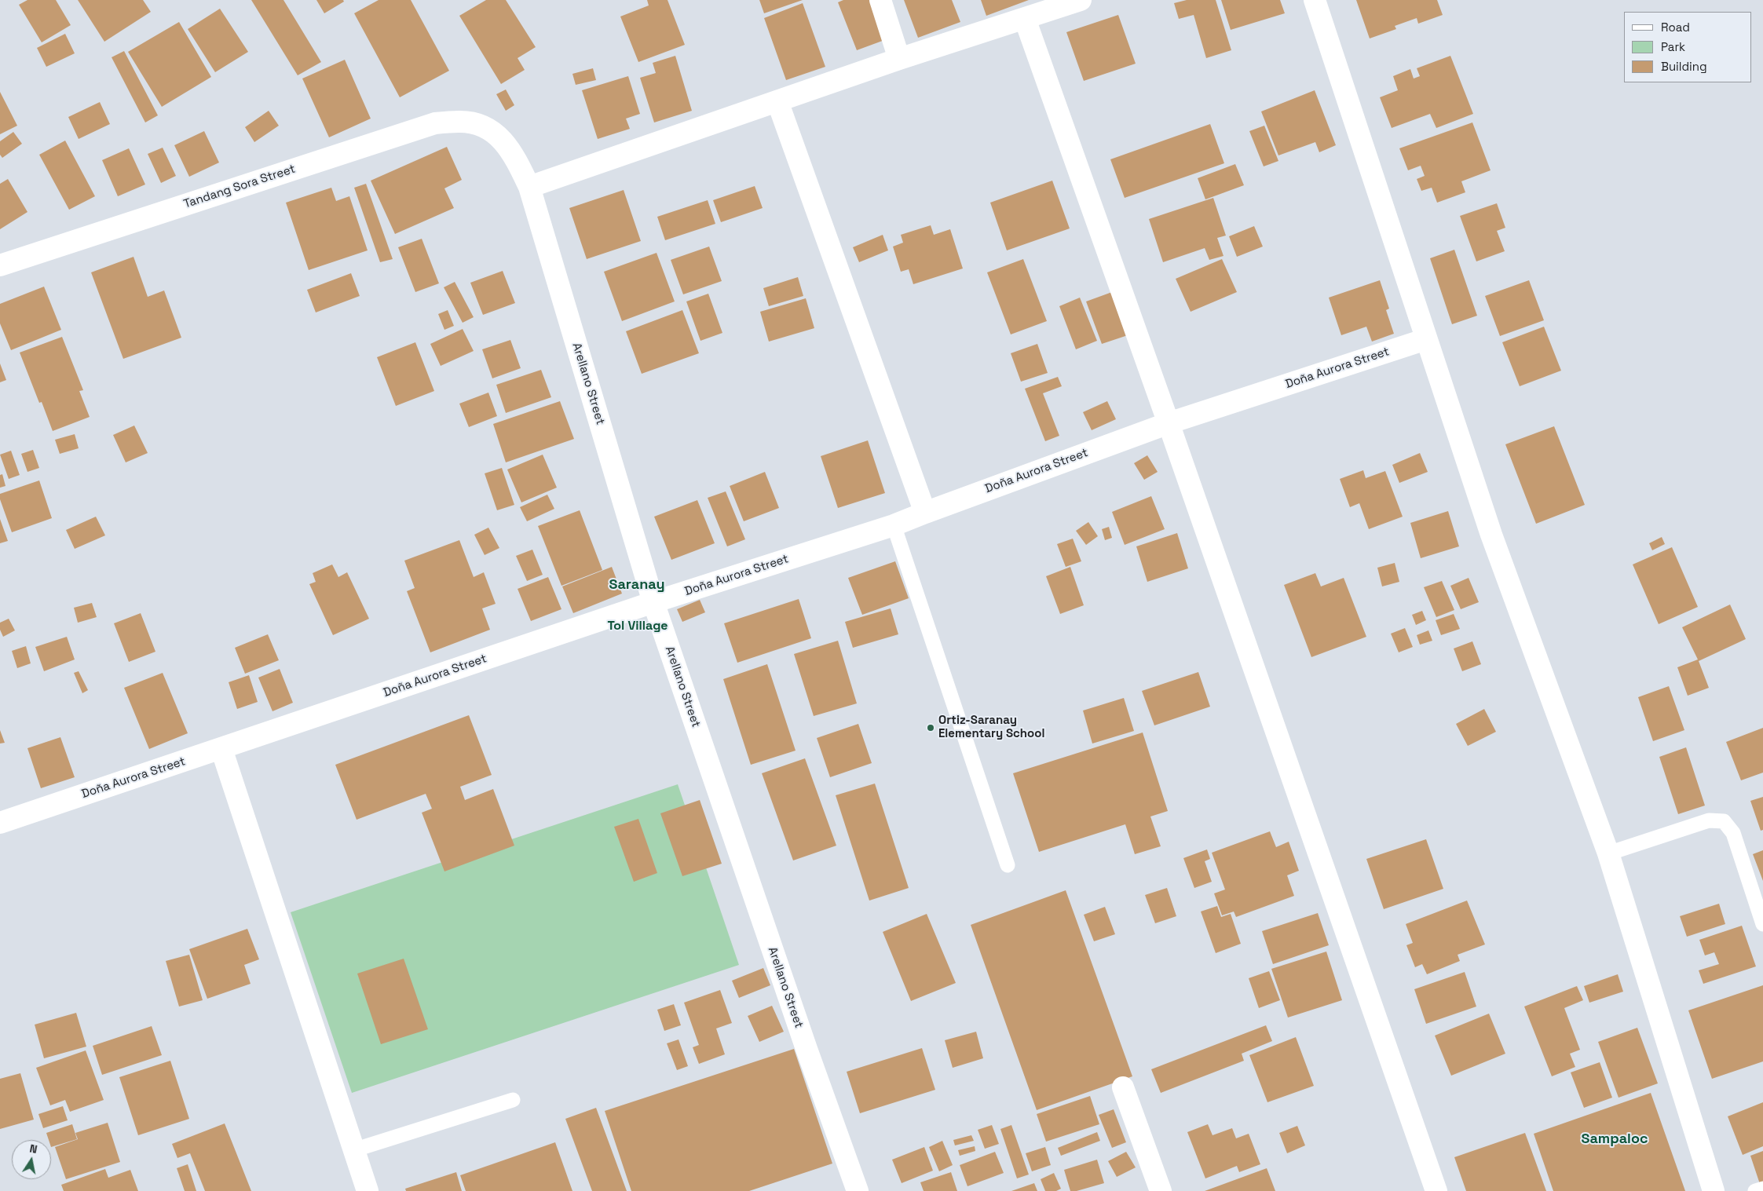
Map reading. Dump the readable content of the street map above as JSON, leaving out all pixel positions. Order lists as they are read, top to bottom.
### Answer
{
  "streets": {
    "street": ["Tandang Sora Street", "Doña Aurora Street", "Arellano Street"]
  },
  "crossings": [
    ["Tandang Sora Street", "Arellano Street"],
    ["Doña Aurora Street", "Arellano Street"]
  ],
  "districts": ["Saranay", "Tol Village", "Sampaloc"],
  "places": ["Ortiz-Saranay Elementary School"],
  "legend": ["Road", "Park", "Building"],
  "north": "top"
}
